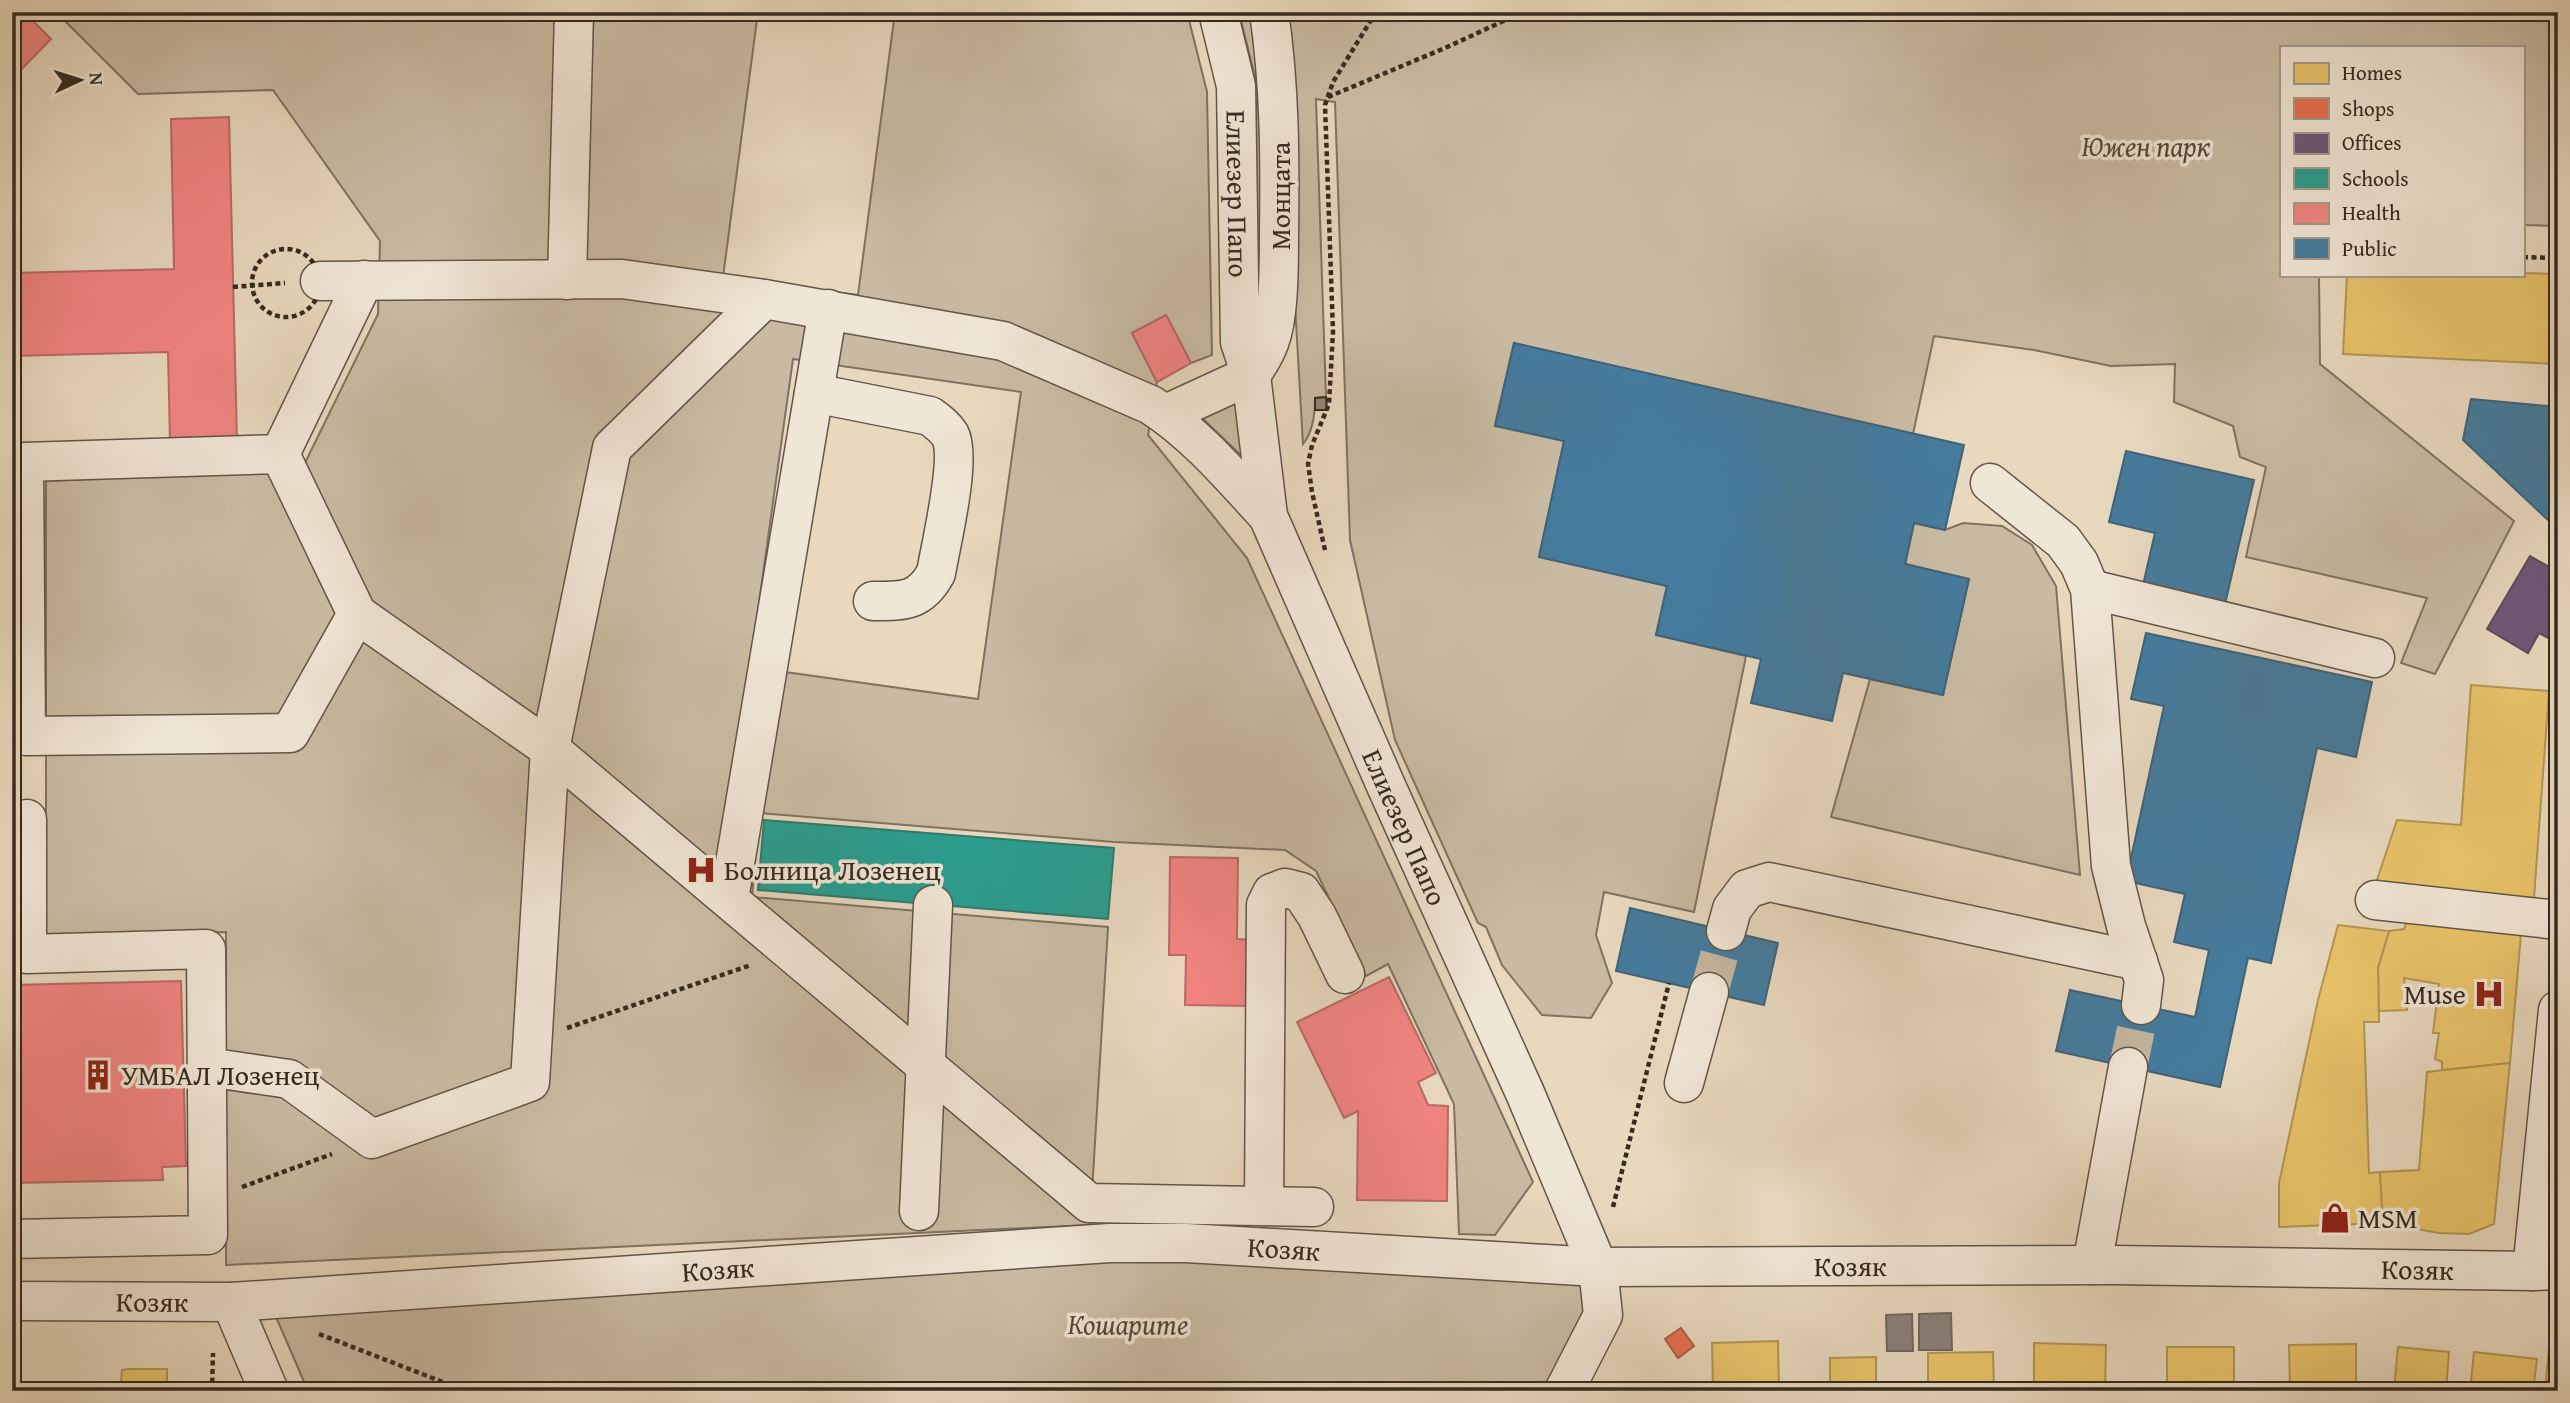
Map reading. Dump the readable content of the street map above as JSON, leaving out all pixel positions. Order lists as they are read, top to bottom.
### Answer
{
  "streets": {
    "street": ["Елиезер Папо", "Монцата", "Козяк"]
  },
  "crossings": [
    ["Елиезер Папо", "Монцата"],
    ["Елиезер Папо", "Козяк"]
  ],
  "parks": ["Южен парк", "Кошарите"],
  "places": {
    "hospital": ["Болница Лозенец", "Muse"],
    "building": ["УМБАЛ Лозенец"],
    "shop": ["MSM"]
  },
  "legend": [
    "Homes",
    "Shops",
    "Offices",
    "Schools",
    "Health",
    "Public"
  ],
  "north": "right"
}
